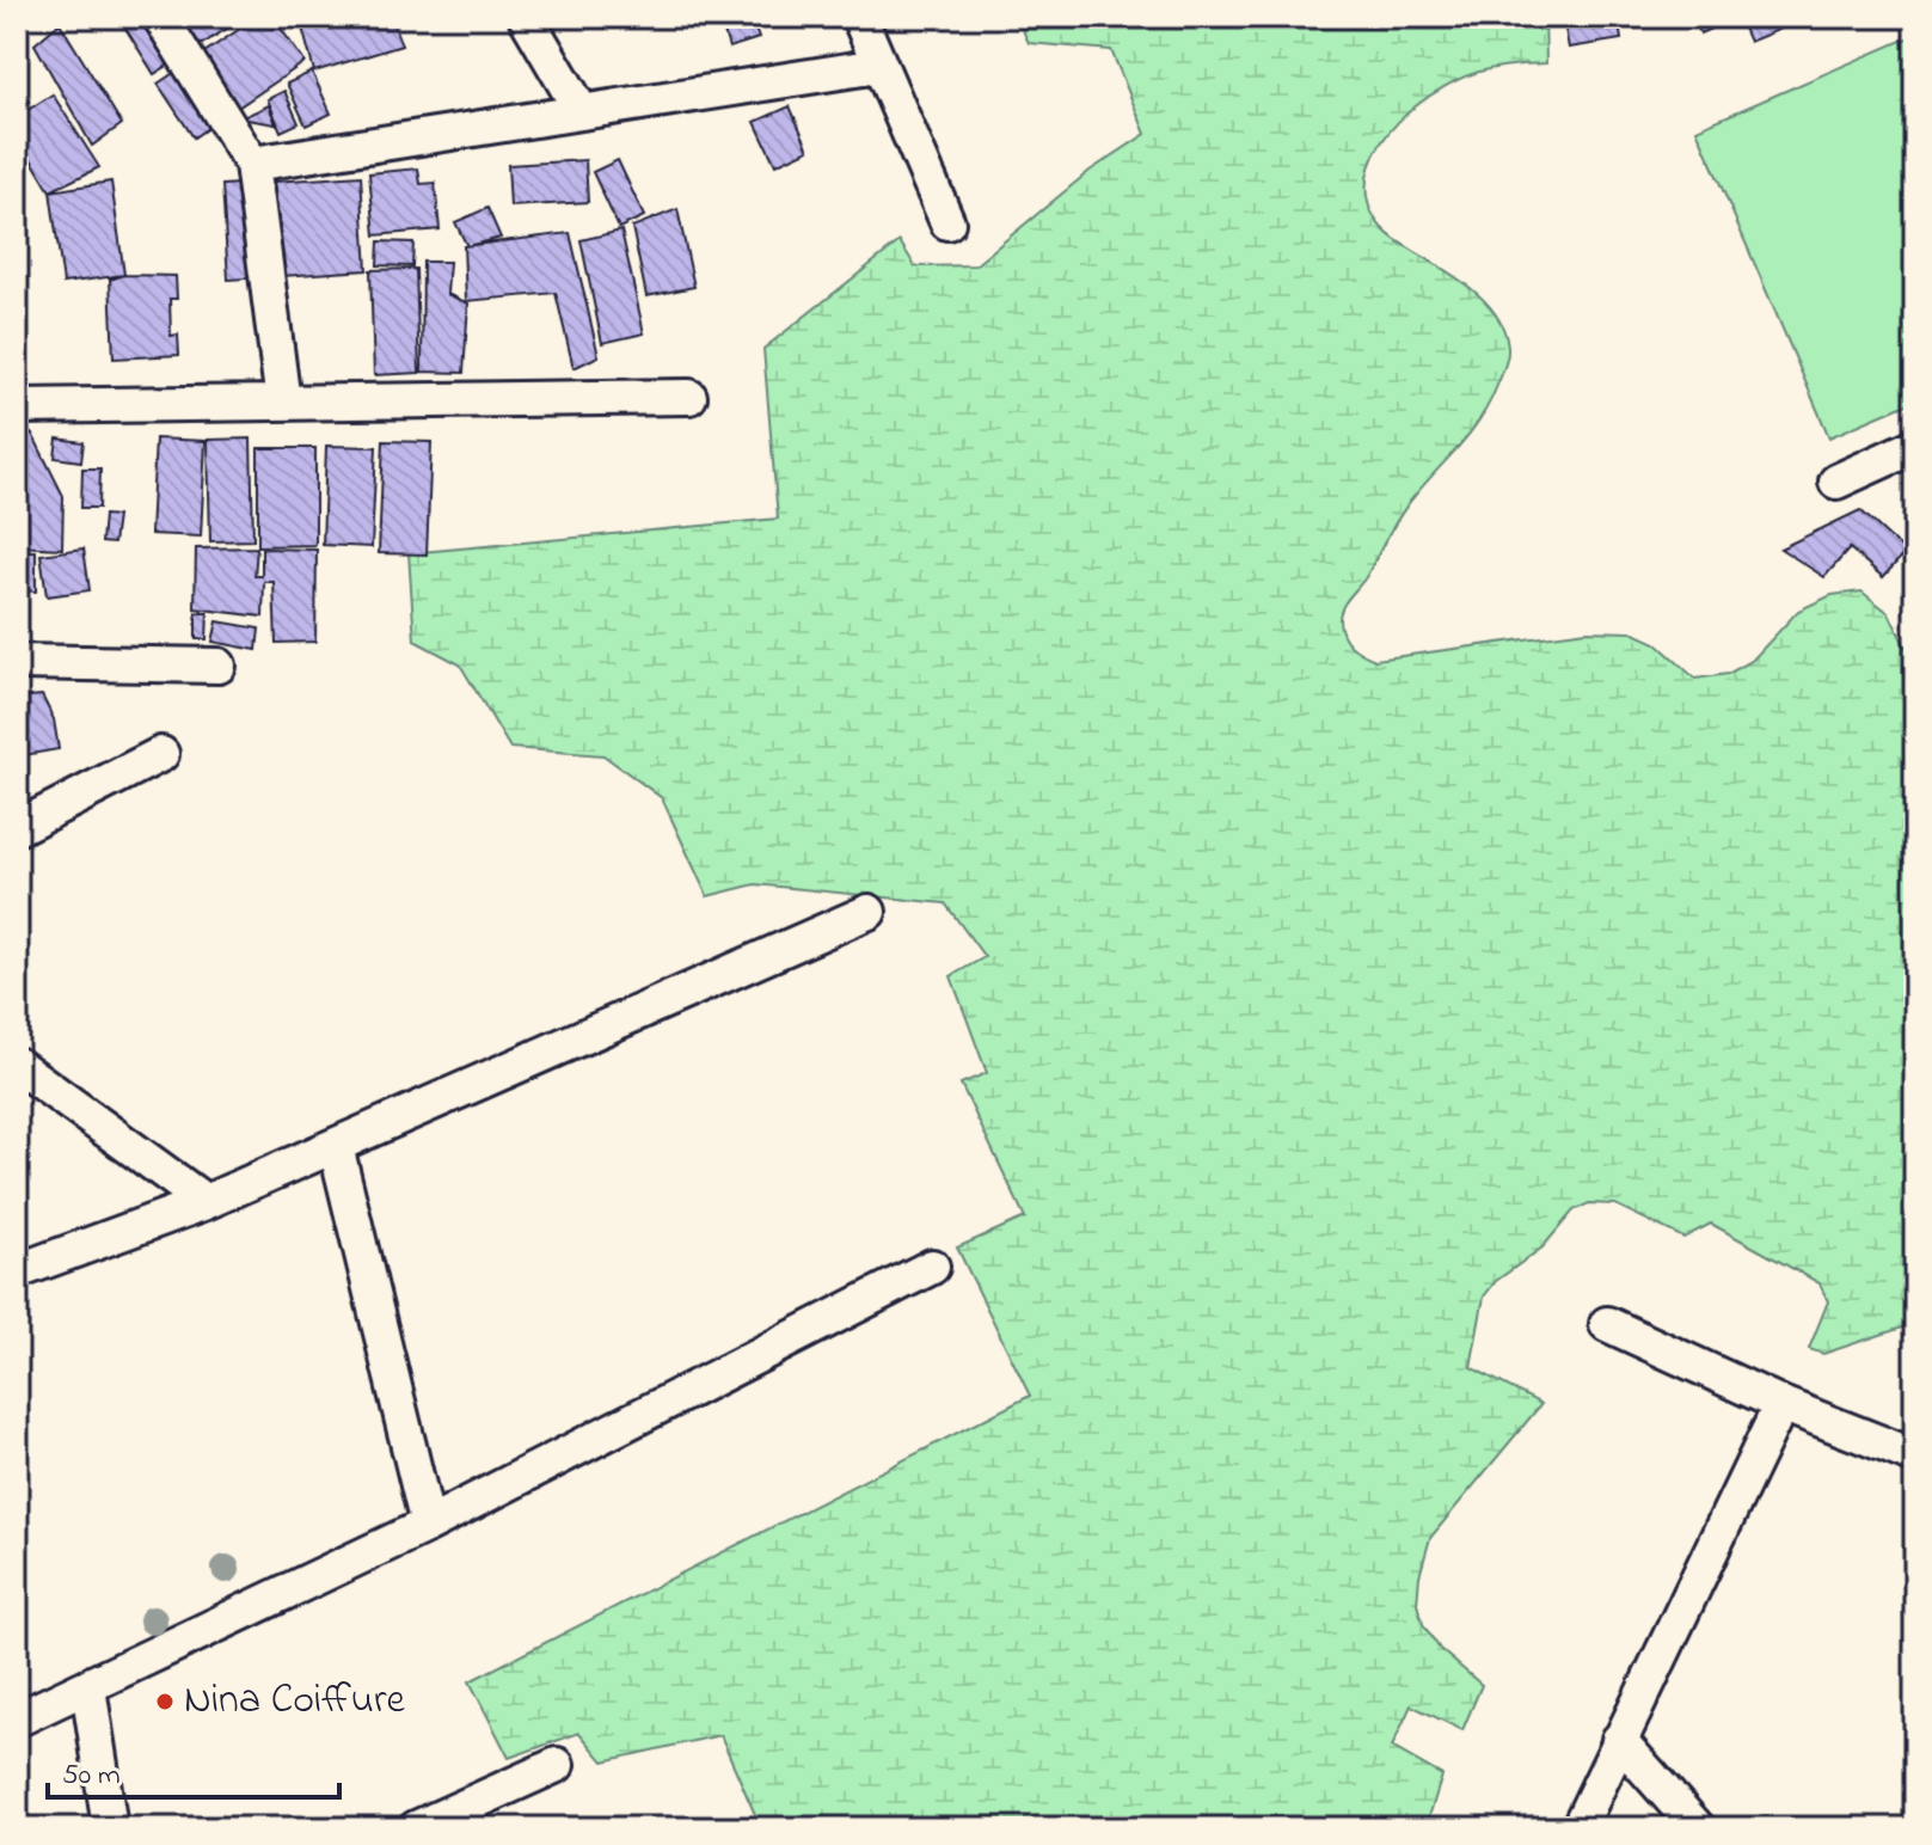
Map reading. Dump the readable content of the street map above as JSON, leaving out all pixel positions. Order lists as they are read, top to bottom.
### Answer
{
  "places": ["Nina Coiffure"],
  "scale_bar": "50 m"
}
